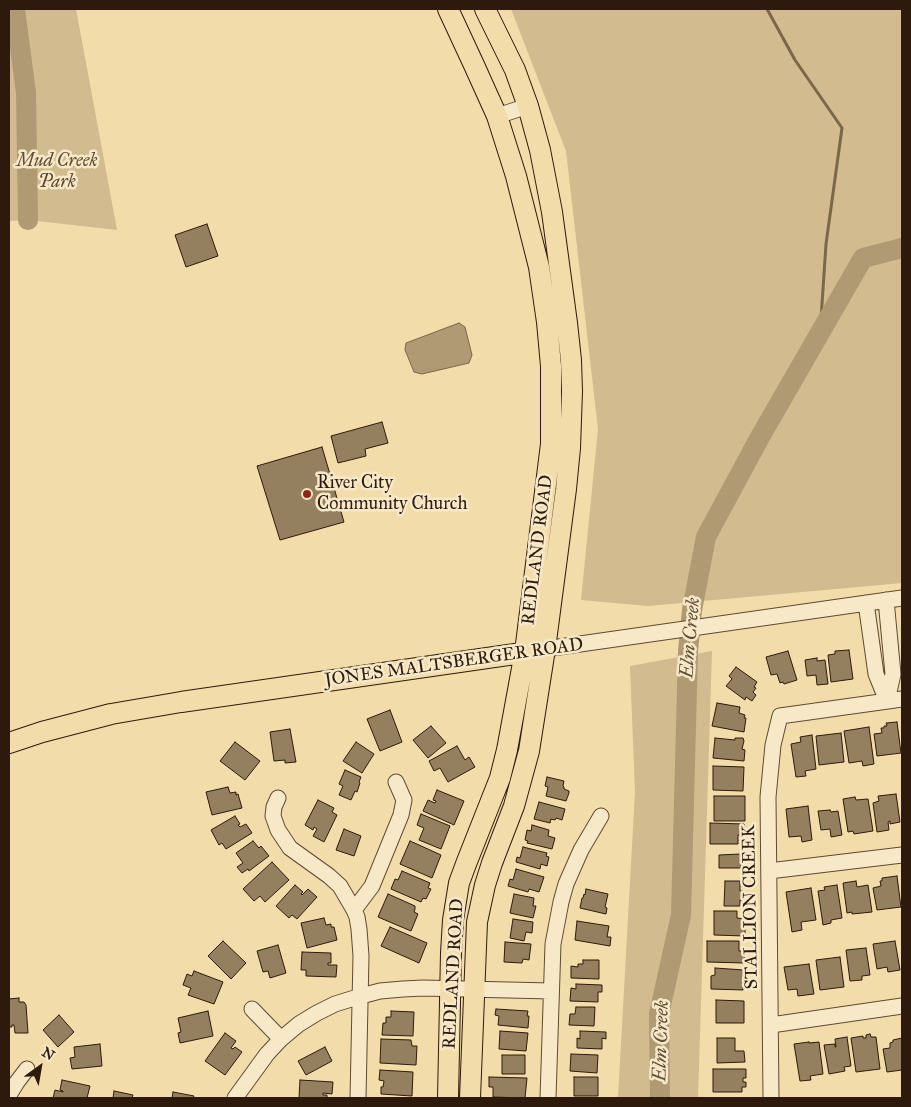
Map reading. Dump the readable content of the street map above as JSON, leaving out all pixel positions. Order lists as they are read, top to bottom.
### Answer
{
  "streets": {
    "main road": ["REDLAND ROAD", "JONES MALTSBERGER ROAD"],
    "street": ["STALLION CREEK"]
  },
  "crossings": [
    ["REDLAND ROAD", "JONES MALTSBERGER ROAD"]
  ],
  "water": ["Elm Creek"],
  "parks": ["Mud Creek Park"],
  "places": ["River City Community Church"],
  "north": "top right"
}
